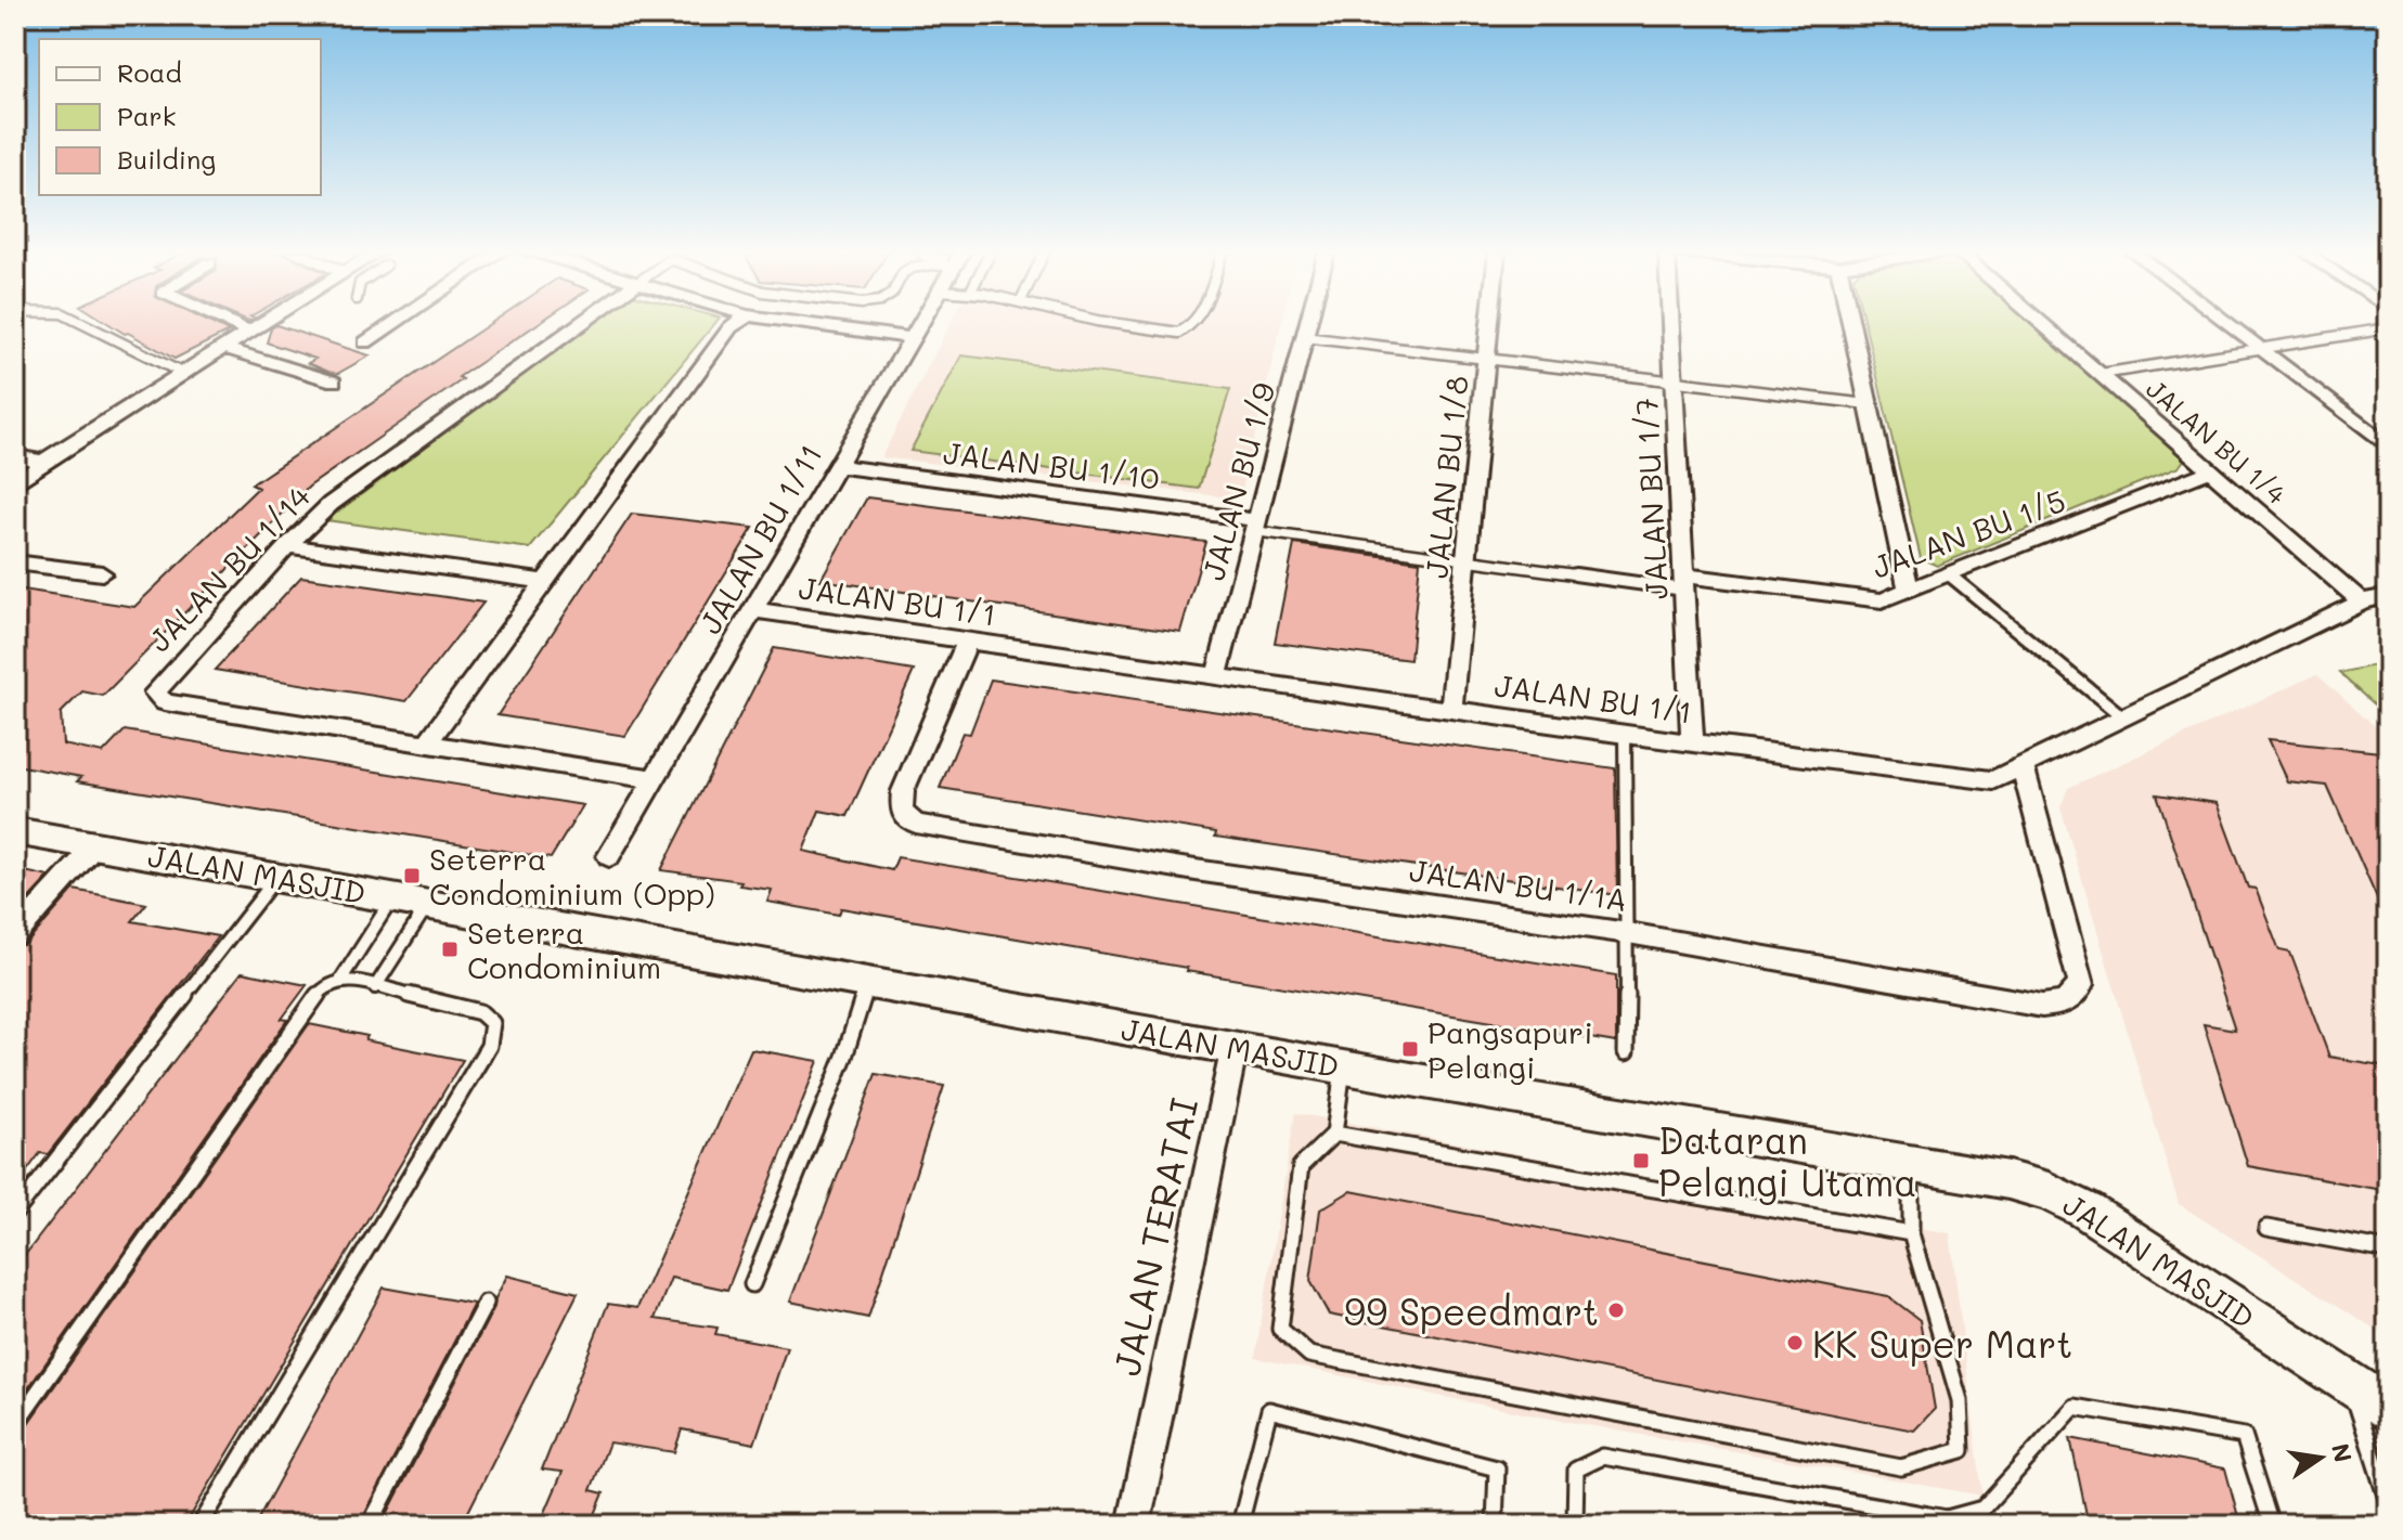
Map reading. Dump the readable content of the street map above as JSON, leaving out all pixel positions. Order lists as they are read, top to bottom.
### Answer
{
  "streets": {
    "street": [
      "JALAN BU 1/4",
      "JALAN BU 1/10",
      "JALAN BU 1/8",
      "JALAN BU 1/9",
      "JALAN BU 1/7",
      "JALAN BU 1/5",
      "JALAN BU 1/11",
      "JALAN BU 1/14",
      "JALAN BU 1/1",
      "JALAN MASJID",
      "JALAN BU 1/1A",
      "JALAN TERATAI"
    ]
  },
  "crossings": [
    ["JALAN BU 1/4", "JALAN BU 1/5"],
    ["JALAN BU 1/4", "JALAN BU 1/1"],
    ["JALAN BU 1/10", "JALAN BU 1/9"],
    ["JALAN BU 1/10", "JALAN BU 1/11"],
    ["JALAN BU 1/8", "JALAN BU 1/1"],
    ["JALAN BU 1/9", "JALAN BU 1/1"],
    ["JALAN BU 1/7", "JALAN BU 1/5"],
    ["JALAN BU 1/7", "JALAN BU 1/1"],
    ["JALAN BU 1/11", "JALAN BU 1/14"],
    ["JALAN BU 1/11", "JALAN BU 1/1"],
    ["JALAN BU 1/1", "JALAN BU 1/1A"],
    ["JALAN MASJID", "JALAN TERATAI"]
  ],
  "places": {
    "transit": [
      "Seterra Condominium (Opp)",
      "Seterra Condominium",
      "Pangsapuri Pelangi",
      "Dataran Pelangi Utama"
    ],
    "other": ["99 Speedmart", "KK Super Mart"]
  },
  "legend": ["Road", "Park", "Building"],
  "north": "right"
}
